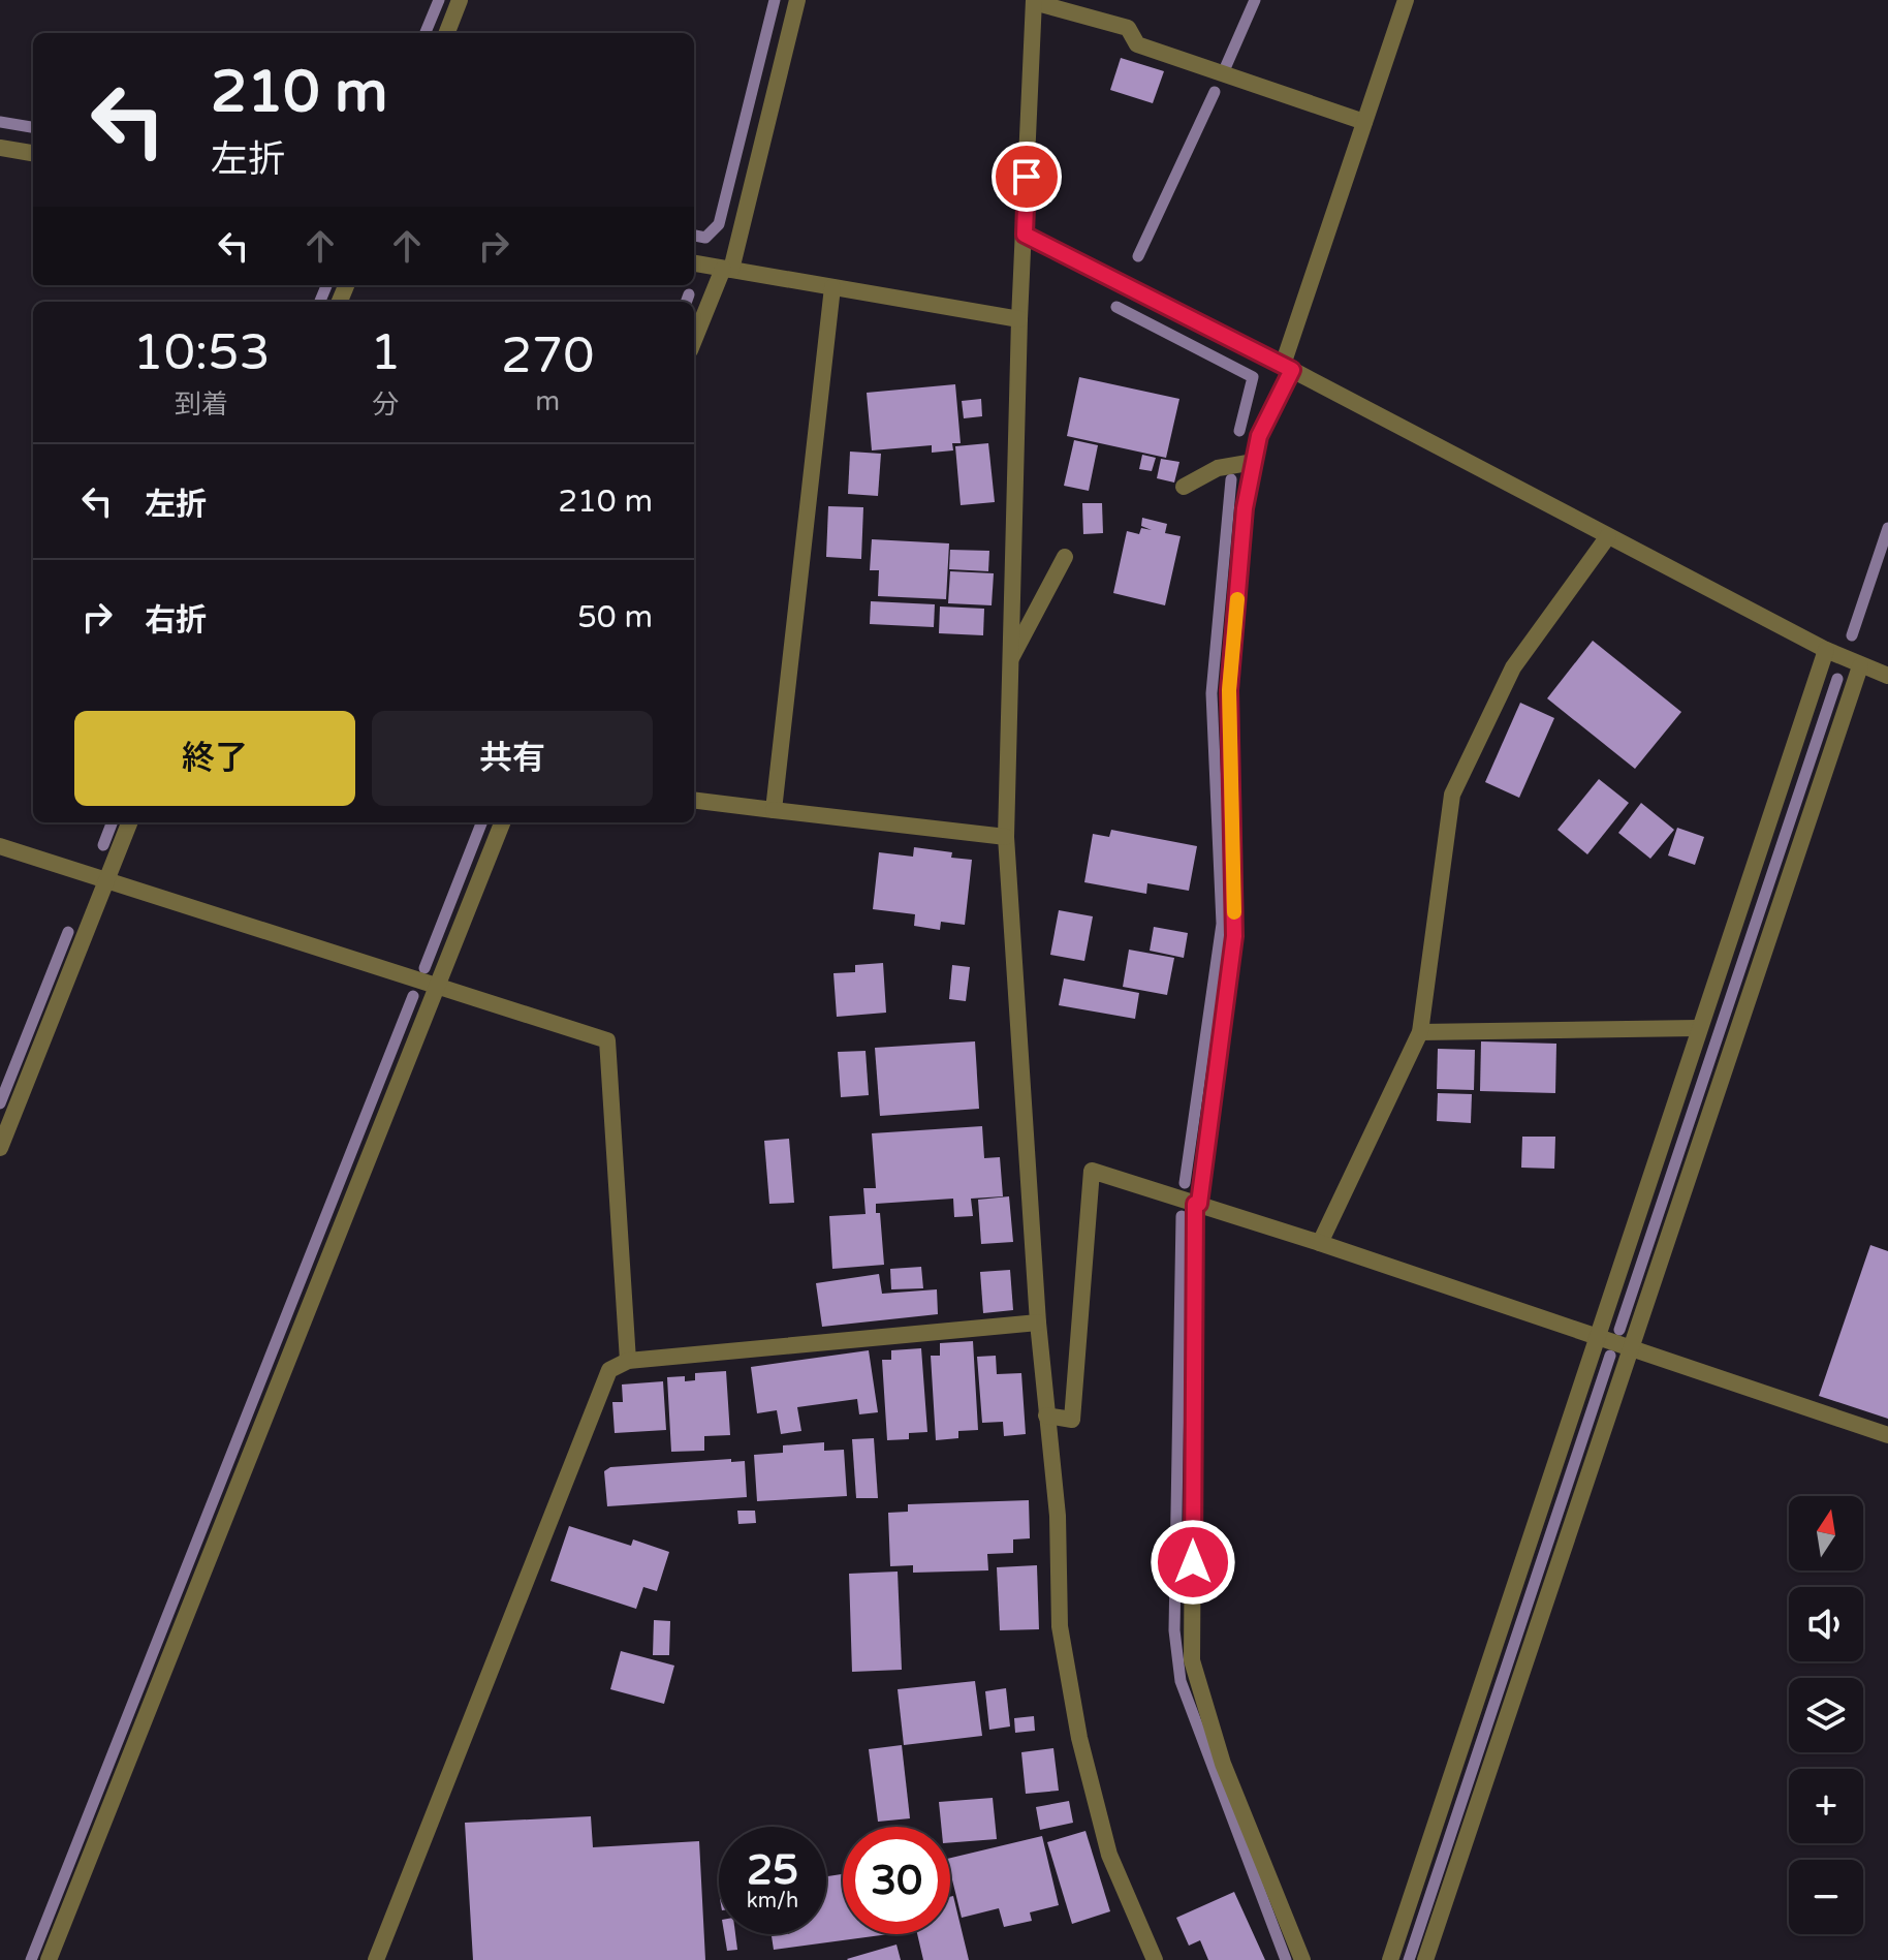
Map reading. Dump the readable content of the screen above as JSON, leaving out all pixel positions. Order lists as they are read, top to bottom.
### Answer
{
  "north": "top",
  "page": {
    "turn": ["210 m", "左折"],
    "eta": [
      "10:53",
      "到着",
      "1",
      "分",
      "270",
      "m"
    ],
    "list": [
      {
        "name": "左折",
        "value": "210 m"
      },
      {
        "name": "右折",
        "value": "50 m"
      }
    ],
    "buttons": ["終了", "共有"],
    "map_buttons": ["+", "−"],
    "speed": "25 km/h",
    "limit": "30"
  }
}
